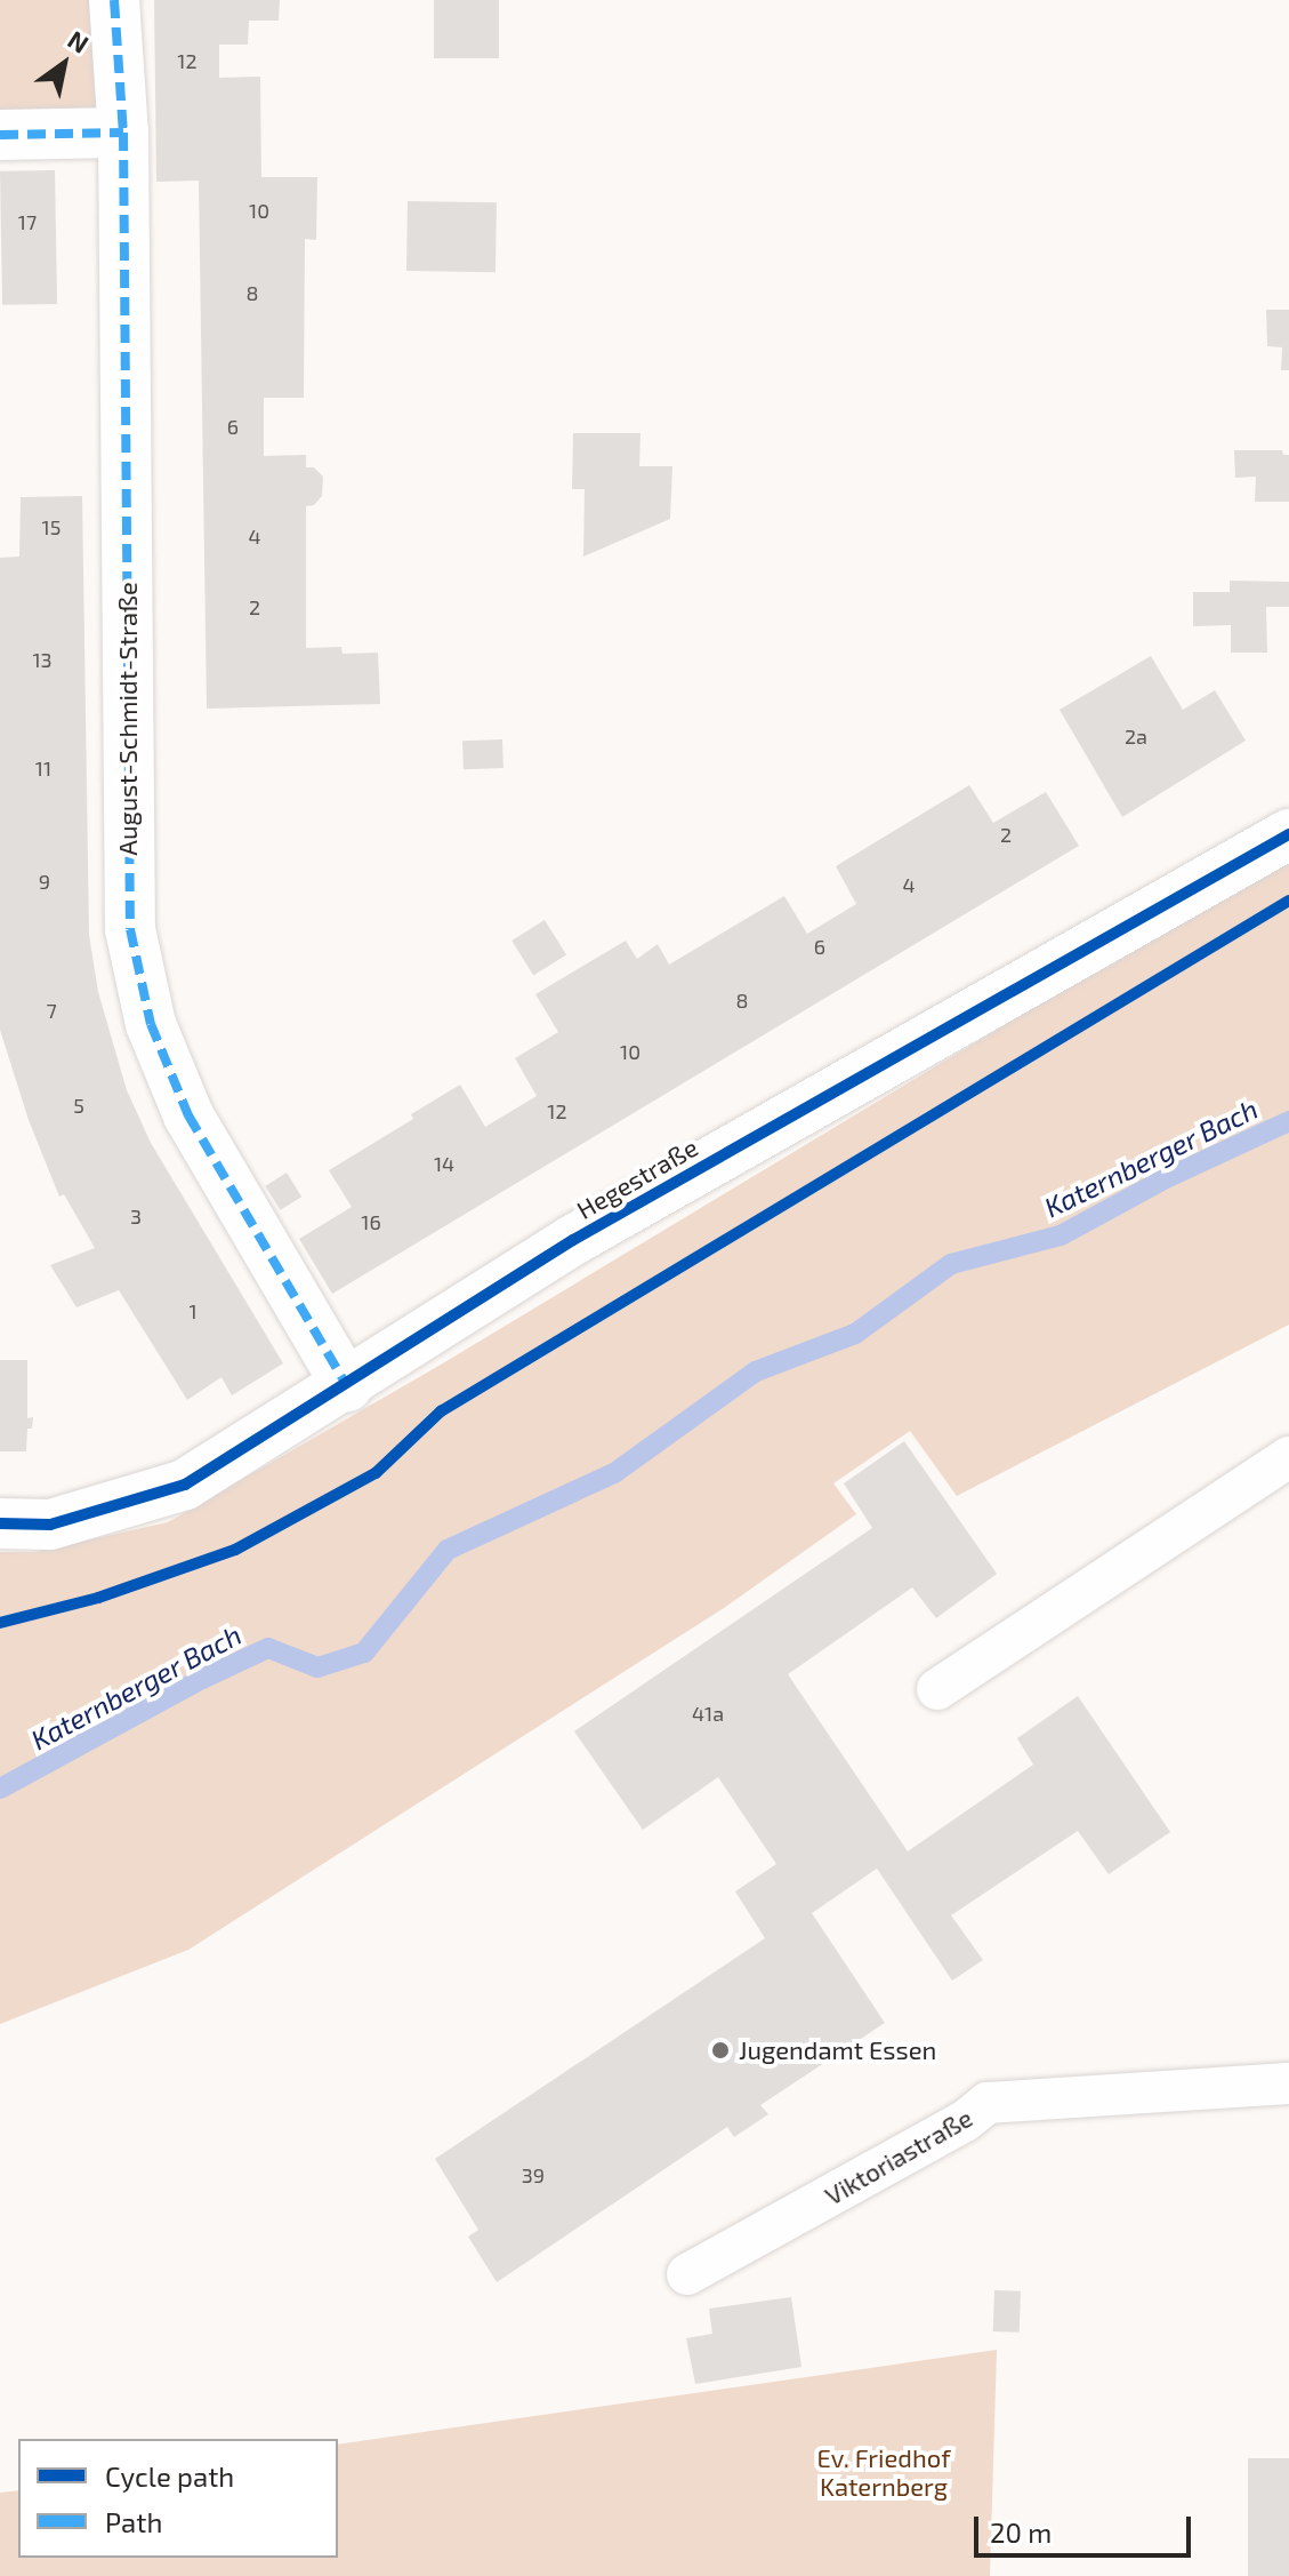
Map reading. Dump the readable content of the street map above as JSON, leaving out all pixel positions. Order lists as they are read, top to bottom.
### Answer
{
  "streets": {
    "street": ["August-Schmidt-Straße", "Hegestraße"],
    "lane": ["Viktoriastraße"]
  },
  "crossings": [
    ["August-Schmidt-Straße", "Hegestraße"]
  ],
  "water": ["Katernberger Bach"],
  "parks": ["Ev. Friedhof Katernberg"],
  "places": ["Jugendamt Essen"],
  "house_numbers": [
    "12",
    "10",
    "17",
    "8",
    "6",
    "15",
    "4",
    "2",
    "13",
    "2a",
    "11",
    "2",
    "9",
    "4",
    "6",
    "8",
    "7",
    "10",
    "5",
    "12",
    "14",
    "3",
    "16",
    "1",
    "41a",
    "39"
  ],
  "legend": ["Cycle path", "Path"],
  "scale_bar": "20 m",
  "north": "top right"
}
